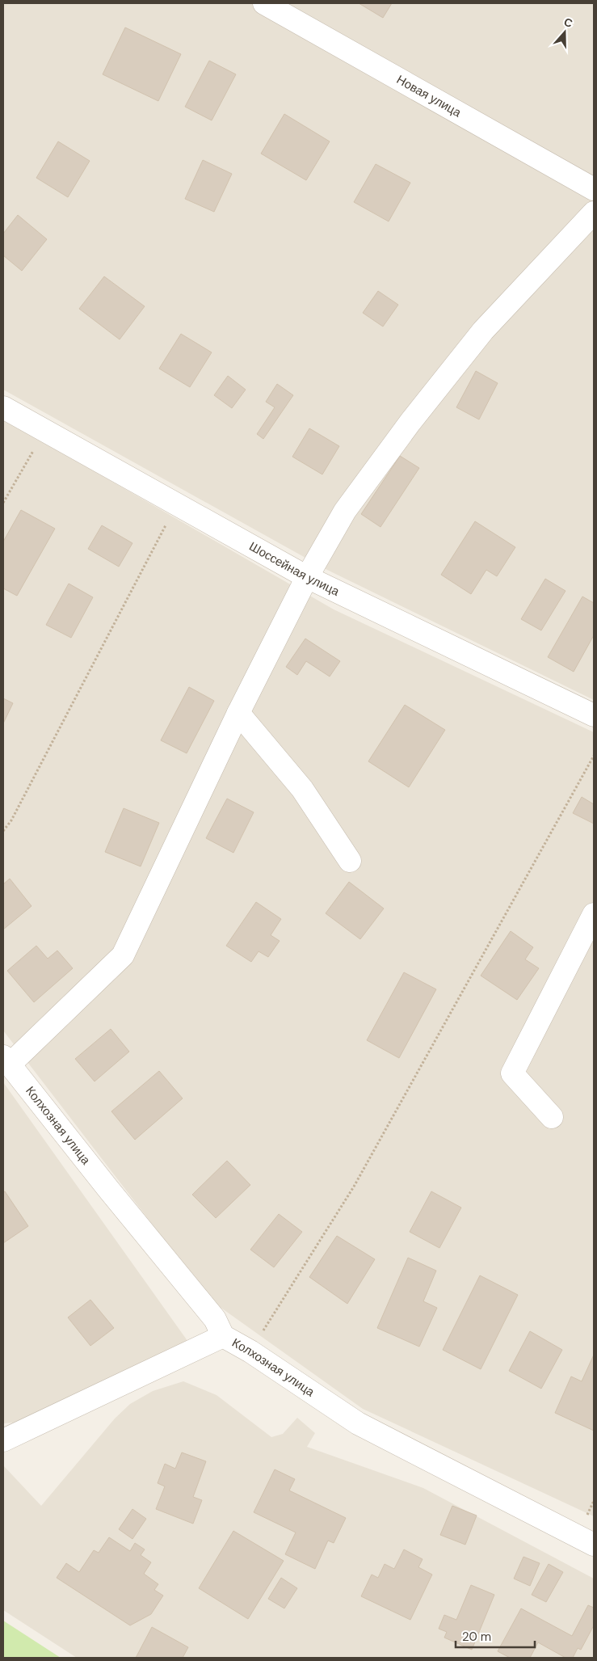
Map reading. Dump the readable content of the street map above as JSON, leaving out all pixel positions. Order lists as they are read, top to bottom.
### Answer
{
  "streets": {
    "street": ["Новая улица", "Шоссейная улица", "Колхозная улица"]
  },
  "scale_bar": "20 m",
  "north": "top"
}
